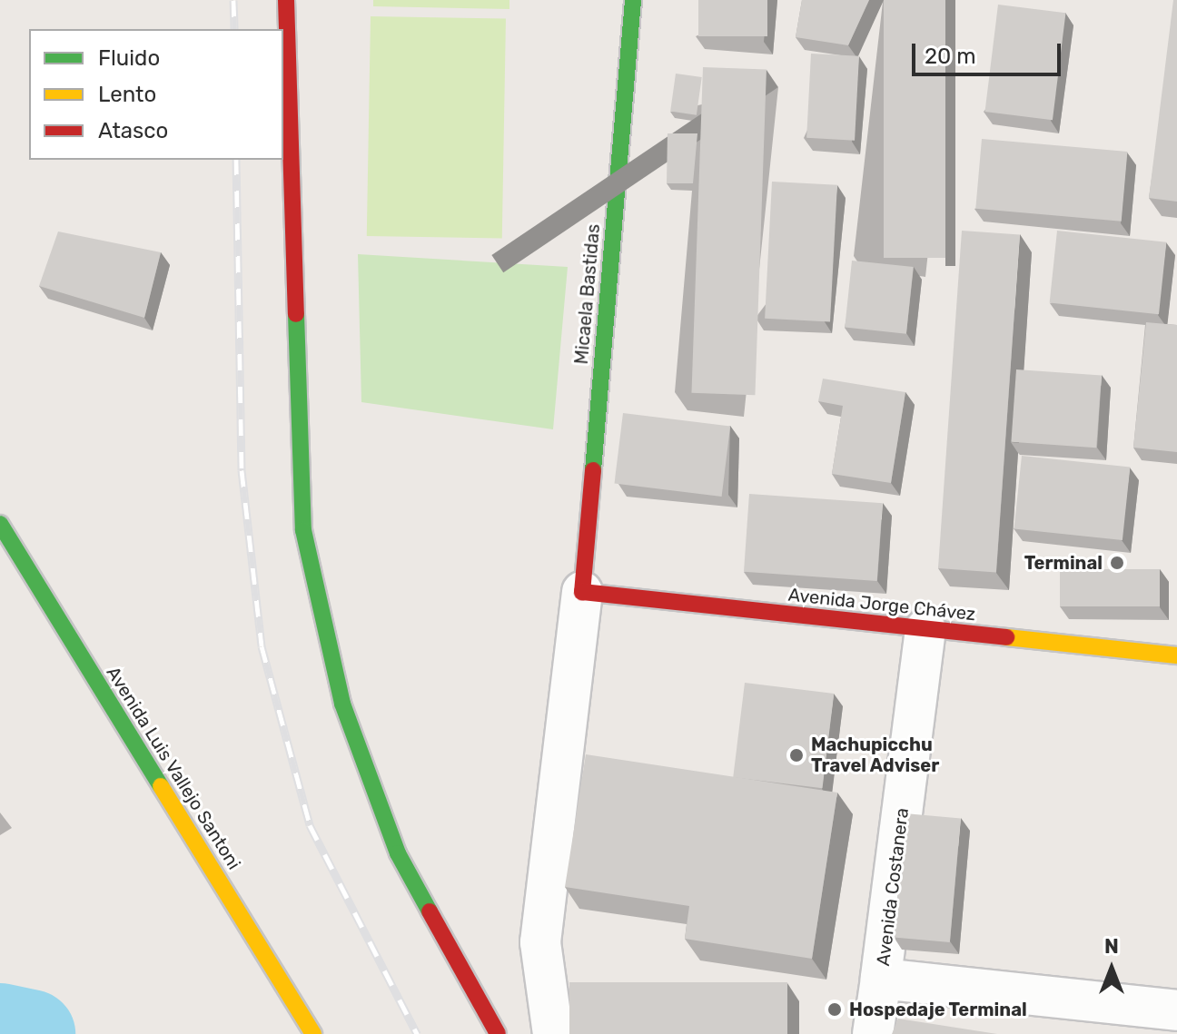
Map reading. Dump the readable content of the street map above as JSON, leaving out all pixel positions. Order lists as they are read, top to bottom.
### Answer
{
  "streets": {
    "street": [
      "Micaela Bastidas",
      "Avenida Jorge Chávez",
      "Avenida Luis Vallejo Santoni",
      "Avenida Costanera"
    ]
  },
  "crossings": [
    ["Micaela Bastidas", "Avenida Jorge Chávez"],
    ["Avenida Jorge Chávez", "Avenida Costanera"]
  ],
  "places": ["Terminal", "Machupicchu Travel Adviser", "Hospedaje Terminal"],
  "legend": ["Fluido", "Lento", "Atasco"],
  "scale_bar": "20 m",
  "north": "top"
}
